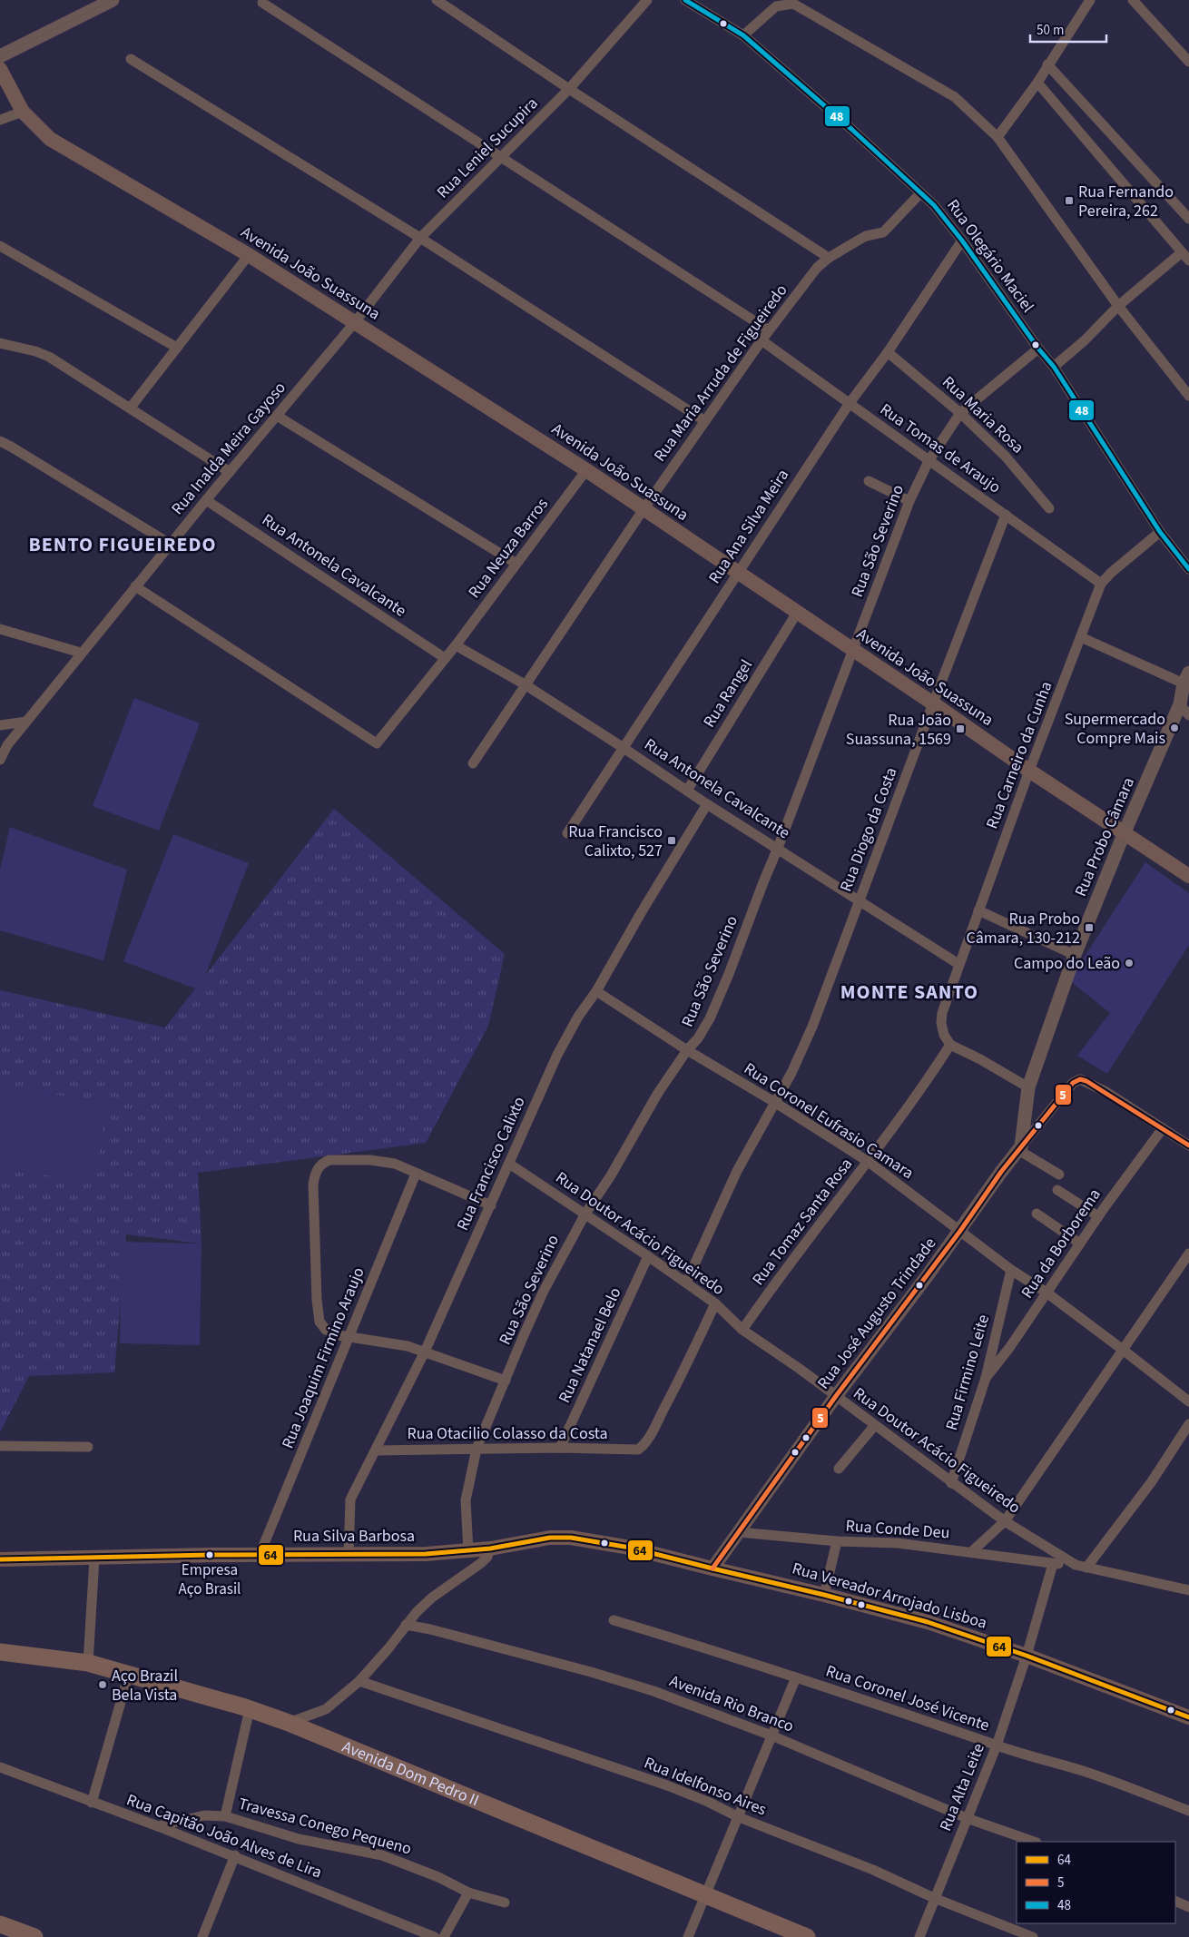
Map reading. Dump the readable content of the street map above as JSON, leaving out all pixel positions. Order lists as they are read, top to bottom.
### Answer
{
  "streets": {
    "main road": [
      "Avenida João Suassuna",
      "Rua Silva Barbosa",
      "Rua Vereador Arrojado Lisboa",
      "Avenida Dom Pedro II"
    ],
    "street": [
      "Rua Leniel Sucupira",
      "Rua Olegário Maciel",
      "Rua Maria Arruda de Figueiredo",
      "Rua Maria Rosa",
      "Rua Inalda Meira Gayoso",
      "Rua Tomas de Araujo",
      "Rua Ana Silva Meira",
      "Rua São Severino",
      "Rua Neuza Barros",
      "Rua Antonela Cavalcante",
      "Rua Rangel",
      "Rua Carneiro da Cunha",
      "Rua Diogo da Costa",
      "Rua Probo Câmara",
      "Rua Coronel Eufrasio Camara",
      "Rua Francisco Calixto",
      "Rua Tomaz Santa Rosa",
      "Rua Doutor Acácio Figueiredo",
      "Rua da Borborema",
      "Rua José Augusto Trindade",
      "Rua Natanael Belo",
      "Rua Joaquim Firmino Araujo",
      "Rua Firmino Leite",
      "Rua Otacilio Colasso da Costa",
      "Rua Conde Deu",
      "Rua Coronel José Vicente",
      "Avenida Rio Branco",
      "Rua Idelfonso Aires",
      "Rua Alta Leite",
      "Travessa Conego Pequeno",
      "Rua Capitão João Alves de Lira"
    ]
  },
  "crossings": [
    ["Rua Leniel Sucupira", "Avenida João Suassuna"],
    ["Rua Leniel Sucupira", "Rua Inalda Meira Gayoso"],
    ["Rua Olegário Maciel", "Rua Maria Arruda de Figueiredo"],
    ["Rua Olegário Maciel", "Rua Ana Silva Meira"],
    ["Rua Olegário Maciel", "Rua São Severino"],
    ["Rua Olegário Maciel", "Rua Carneiro da Cunha"],
    ["Avenida João Suassuna", "Rua Maria Arruda de Figueiredo"],
    ["Avenida João Suassuna", "Rua Inalda Meira Gayoso"],
    ["Avenida João Suassuna", "Rua Ana Silva Meira"],
    ["Avenida João Suassuna", "Rua São Severino"],
    ["Avenida João Suassuna", "Rua Neuza Barros"],
    ["Avenida João Suassuna", "Rua Rangel"],
    ["Avenida João Suassuna", "Rua Carneiro da Cunha"],
    ["Avenida João Suassuna", "Rua Diogo da Costa"],
    ["Avenida João Suassuna", "Rua Probo Câmara"],
    ["Rua Maria Arruda de Figueiredo", "Rua Tomas de Araujo"],
    ["Rua Maria Arruda de Figueiredo", "Rua Antonela Cavalcante"],
    ["Rua Maria Rosa", "Rua Ana Silva Meira"],
    ["Rua Maria Rosa", "Rua São Severino"],
    ["Rua Inalda Meira Gayoso", "Rua Neuza Barros"],
    ["Rua Inalda Meira Gayoso", "Rua Antonela Cavalcante"],
    ["Rua Tomas de Araujo", "Rua Ana Silva Meira"],
    ["Rua Tomas de Araujo", "Rua São Severino"],
    ["Rua Tomas de Araujo", "Rua Carneiro da Cunha"],
    ["Rua Tomas de Araujo", "Rua Diogo da Costa"],
    ["Rua Ana Silva Meira", "Rua Antonela Cavalcante"],
    ["Rua São Severino", "Rua Antonela Cavalcante"],
    ["Rua São Severino", "Rua Coronel Eufrasio Camara"],
    ["Rua São Severino", "Rua Doutor Acácio Figueiredo"],
    ["Rua São Severino", "Rua Otacilio Colasso da Costa"],
    ["Rua São Severino", "Rua Silva Barbosa"],
    ["Rua Neuza Barros", "Rua Antonela Cavalcante"],
    ["Rua Antonela Cavalcante", "Rua Rangel"],
    ["Rua Antonela Cavalcante", "Rua Carneiro da Cunha"],
    ["Rua Antonela Cavalcante", "Rua Diogo da Costa"],
    ["Rua Antonela Cavalcante", "Rua Francisco Calixto"],
    ["Rua Carneiro da Cunha", "Rua Tomaz Santa Rosa"],
    ["Rua Diogo da Costa", "Rua Coronel Eufrasio Camara"],
    ["Rua Diogo da Costa", "Rua Doutor Acácio Figueiredo"],
    ["Rua Probo Câmara", "Rua José Augusto Trindade"],
    ["Rua Coronel Eufrasio Camara", "Rua Francisco Calixto"],
    ["Rua Coronel Eufrasio Camara", "Rua Tomaz Santa Rosa"],
    ["Rua Coronel Eufrasio Camara", "Rua da Borborema"],
    ["Rua Coronel Eufrasio Camara", "Rua José Augusto Trindade"],
    ["Rua Coronel Eufrasio Camara", "Rua Firmino Leite"],
    ["Rua Francisco Calixto", "Rua Doutor Acácio Figueiredo"],
    ["Rua Francisco Calixto", "Rua Otacilio Colasso da Costa"],
    ["Rua Francisco Calixto", "Rua Silva Barbosa"],
    ["Rua Tomaz Santa Rosa", "Rua Doutor Acácio Figueiredo"],
    ["Rua Doutor Acácio Figueiredo", "Rua José Augusto Trindade"],
    ["Rua Doutor Acácio Figueiredo", "Rua Natanael Belo"],
    ["Rua Doutor Acácio Figueiredo", "Rua Firmino Leite"],
    ["Rua Doutor Acácio Figueiredo", "Rua Otacilio Colasso da Costa"],
    ["Rua da Borborema", "Rua José Augusto Trindade"],
    ["Rua da Borborema", "Rua Firmino Leite"],
    ["Rua José Augusto Trindade", "Rua Conde Deu"],
    ["Rua José Augusto Trindade", "Rua Vereador Arrojado Lisboa"],
    ["Rua Natanael Belo", "Rua Otacilio Colasso da Costa"],
    ["Rua Joaquim Firmino Araujo", "Rua Silva Barbosa"],
    ["Rua Conde Deu", "Rua Alta Leite"],
    ["Rua Silva Barbosa", "Rua Vereador Arrojado Lisboa"],
    ["Rua Vereador Arrojado Lisboa", "Rua Alta Leite"],
    ["Rua Coronel José Vicente", "Rua Alta Leite"],
    ["Avenida Rio Branco", "Rua Alta Leite"],
    ["Rua Idelfonso Aires", "Rua Alta Leite"],
    ["Travessa Conego Pequeno", "Rua Capitão João Alves de Lira"]
  ],
  "districts": ["BENTO FIGUEIREDO", "MONTE SANTO"],
  "places": {
    "transit": [
      "Rua Fernando Pereira, 262",
      "Rua João Suassuna, 1569",
      "Rua Francisco Calixto, 527",
      "Rua Probo Câmara, 130-212"
    ],
    "other": [
      "Supermercado Compre Mais",
      "Campo do Leão",
      "Empresa Aço Brasil",
      "Aço Brazil Bela Vista"
    ]
  },
  "lines": ["transit line 48", "transit line 5", "transit line 64"],
  "legend": ["64", "5", "48"],
  "scale_bar": "50 m"
}
